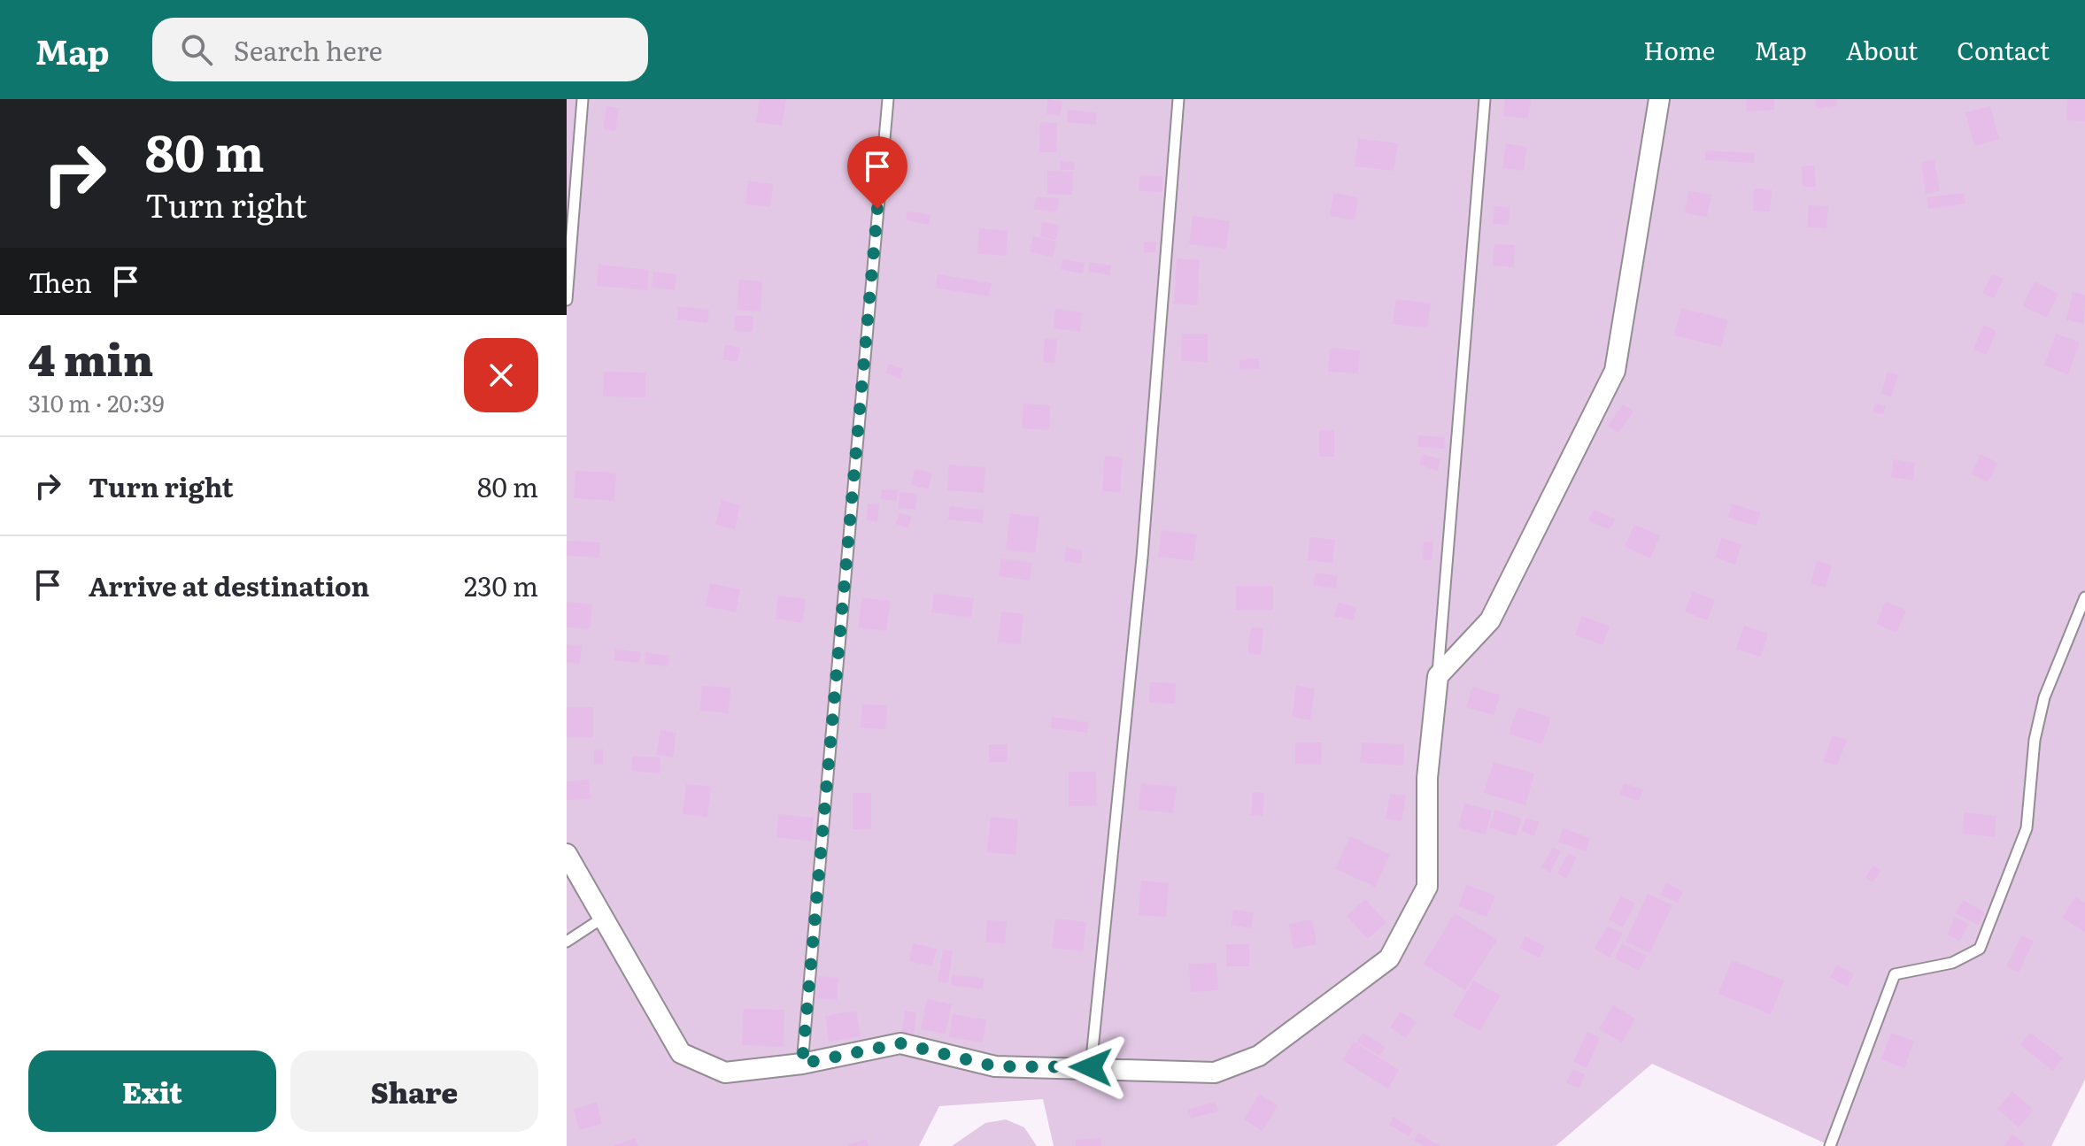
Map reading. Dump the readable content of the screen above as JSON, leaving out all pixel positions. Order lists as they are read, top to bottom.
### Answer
{
  "page": {
    "header": "Map",
    "search": "Search here",
    "nav": [
      "Home",
      "Map",
      "About",
      "Contact"
    ],
    "turn": ["80 m", "Turn right"],
    "then": "Then",
    "heading": ["4 min", "310 m · 20:39"],
    "list": [
      {
        "name": "Turn right",
        "value": "80 m"
      },
      {
        "name": "Arrive at destination",
        "value": "230 m"
      }
    ],
    "buttons": ["Exit", "Share"]
  }
}
